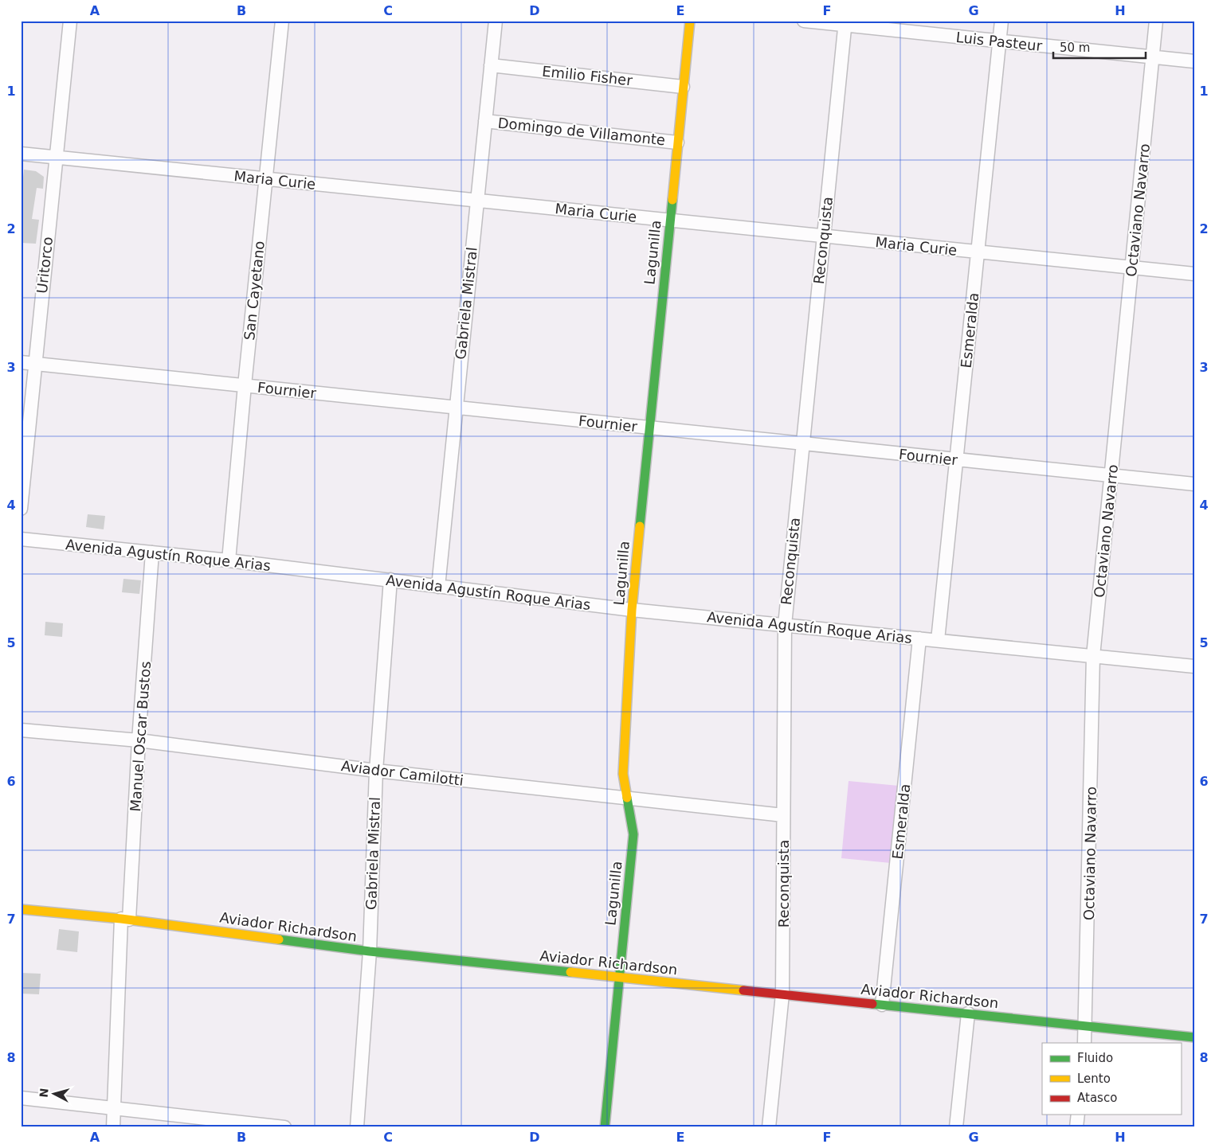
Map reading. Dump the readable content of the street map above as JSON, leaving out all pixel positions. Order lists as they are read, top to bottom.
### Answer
{
  "streets": {
    "street": [
      "Luis Pasteur",
      "Emilio Fisher",
      "Domingo de Villamonte",
      "Maria Curie",
      "Octaviano Navarro",
      "Reconquista",
      "Lagunilla",
      "Uritorco",
      "San Cayetano",
      "Gabriela Mistral",
      "Esmeralda",
      "Fournier",
      "Avenida Agustín Roque Arias",
      "Manuel Oscar Bustos",
      "Aviador Camilotti",
      "Aviador Richardson"
    ]
  },
  "crossings": [
    ["Luis Pasteur", "Octaviano Navarro"],
    ["Luis Pasteur", "Reconquista"],
    ["Luis Pasteur", "Esmeralda"],
    ["Emilio Fisher", "Lagunilla"],
    ["Emilio Fisher", "Gabriela Mistral"],
    ["Domingo de Villamonte", "Lagunilla"],
    ["Domingo de Villamonte", "Gabriela Mistral"],
    ["Maria Curie", "Octaviano Navarro"],
    ["Maria Curie", "Reconquista"],
    ["Maria Curie", "Lagunilla"],
    ["Maria Curie", "Uritorco"],
    ["Maria Curie", "San Cayetano"],
    ["Maria Curie", "Gabriela Mistral"],
    ["Maria Curie", "Esmeralda"],
    ["Octaviano Navarro", "Fournier"],
    ["Octaviano Navarro", "Avenida Agustín Roque Arias"],
    ["Octaviano Navarro", "Aviador Richardson"],
    ["Reconquista", "Fournier"],
    ["Reconquista", "Avenida Agustín Roque Arias"],
    ["Reconquista", "Aviador Camilotti"],
    ["Reconquista", "Aviador Richardson"],
    ["Lagunilla", "Fournier"],
    ["Lagunilla", "Avenida Agustín Roque Arias"],
    ["Lagunilla", "Aviador Camilotti"],
    ["Lagunilla", "Aviador Richardson"],
    ["Uritorco", "Fournier"],
    ["San Cayetano", "Fournier"],
    ["San Cayetano", "Avenida Agustín Roque Arias"],
    ["Gabriela Mistral", "Fournier"],
    ["Gabriela Mistral", "Avenida Agustín Roque Arias"],
    ["Gabriela Mistral", "Aviador Camilotti"],
    ["Gabriela Mistral", "Aviador Richardson"],
    ["Esmeralda", "Fournier"],
    ["Esmeralda", "Avenida Agustín Roque Arias"],
    ["Esmeralda", "Aviador Richardson"],
    ["Avenida Agustín Roque Arias", "Manuel Oscar Bustos"],
    ["Manuel Oscar Bustos", "Aviador Camilotti"],
    ["Manuel Oscar Bustos", "Aviador Richardson"]
  ],
  "legend": ["Fluido", "Lento", "Atasco"],
  "scale_bar": "50 m",
  "north": "left",
  "grid": {
    "columns": [
      "A",
      "B",
      "C",
      "D",
      "E",
      "F",
      "G",
      "H"
    ],
    "rows": [
      "1",
      "2",
      "3",
      "4",
      "5",
      "6",
      "7",
      "8"
    ]
  }
}
